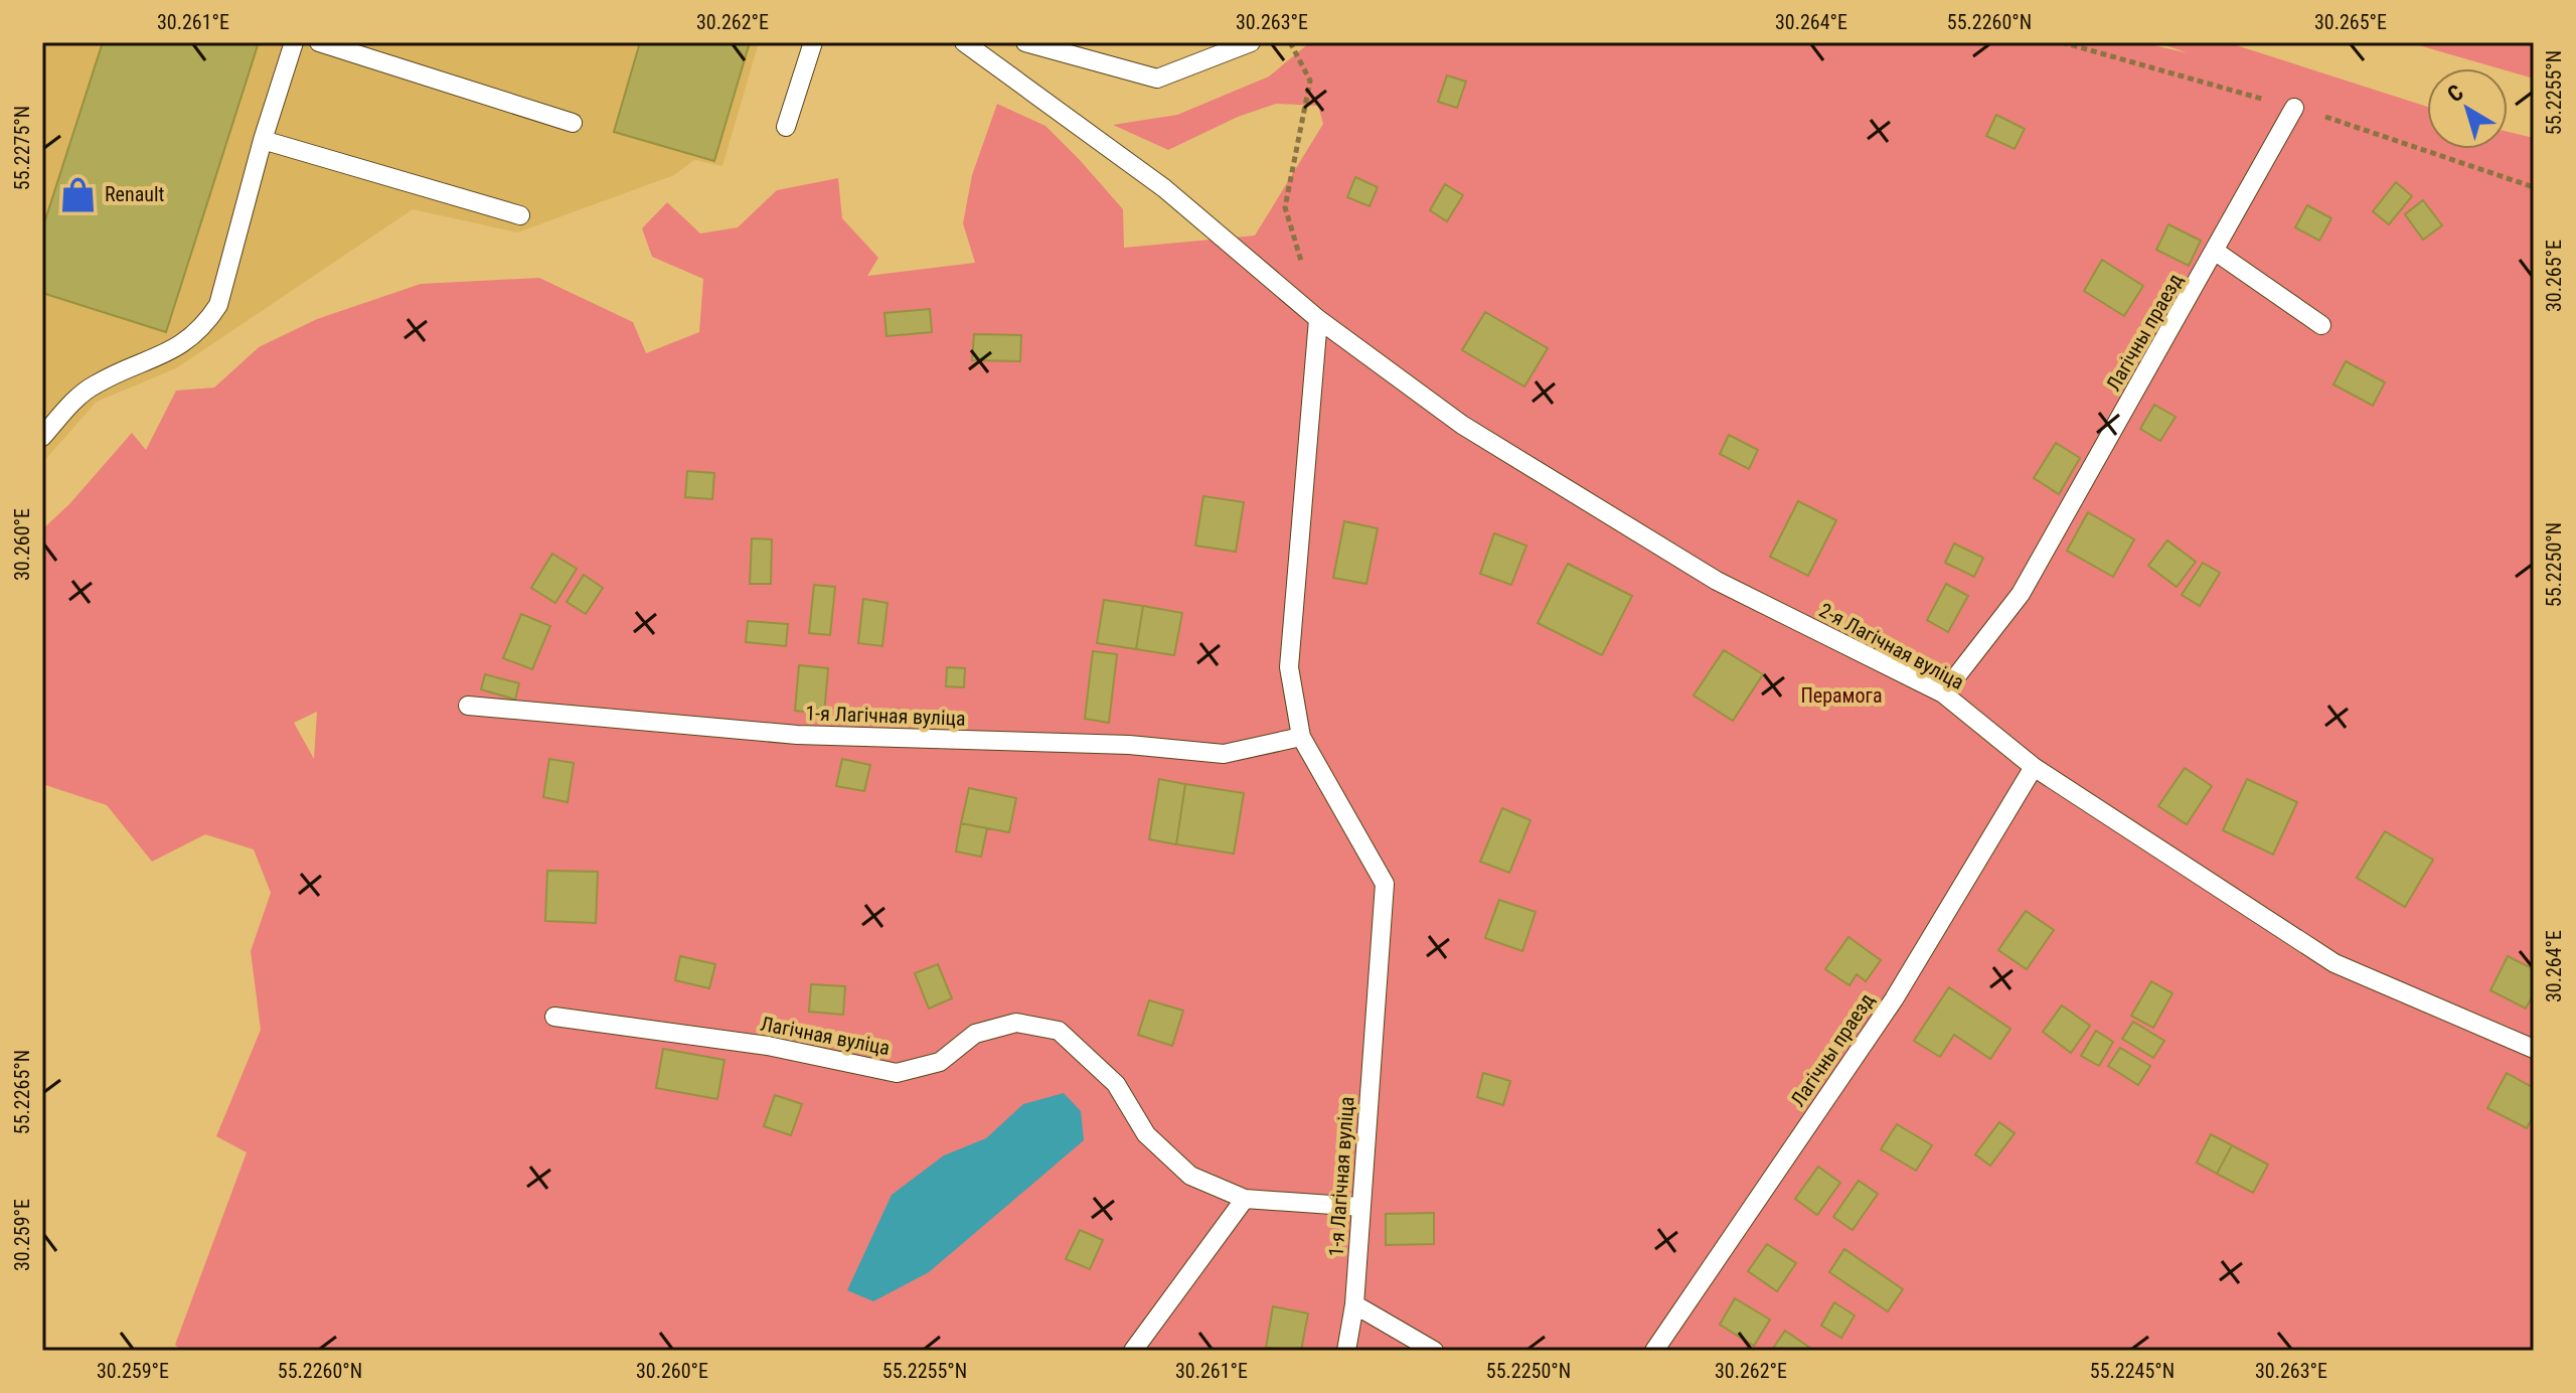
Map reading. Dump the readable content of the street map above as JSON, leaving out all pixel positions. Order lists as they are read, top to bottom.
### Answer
{
  "streets": {
    "lane": [
      "Лагічны праезд",
      "2-я Лагічная вуліца",
      "1-я Лагічная вуліца",
      "Лагічная вуліца"
    ]
  },
  "crossings": [
    ["Лагічны праезд", "2-я Лагічная вуліца"],
    ["2-я Лагічная вуліца", "1-я Лагічная вуліца"],
    ["1-я Лагічная вуліца", "Лагічная вуліца"]
  ],
  "parks": ["Перамога"],
  "places": {
    "shop": ["Renault"]
  },
  "north": "top left",
  "coordinates": [
    "30.261°E",
    "30.262°E",
    "30.263°E",
    "30.264°E",
    "55.2260°N",
    "30.265°E",
    "55.2255°N",
    "55.2275°N",
    "30.260°E",
    "55.2250°N",
    "55.2265°N",
    "30.259°E",
    "55.2245°N"
  ]
}
